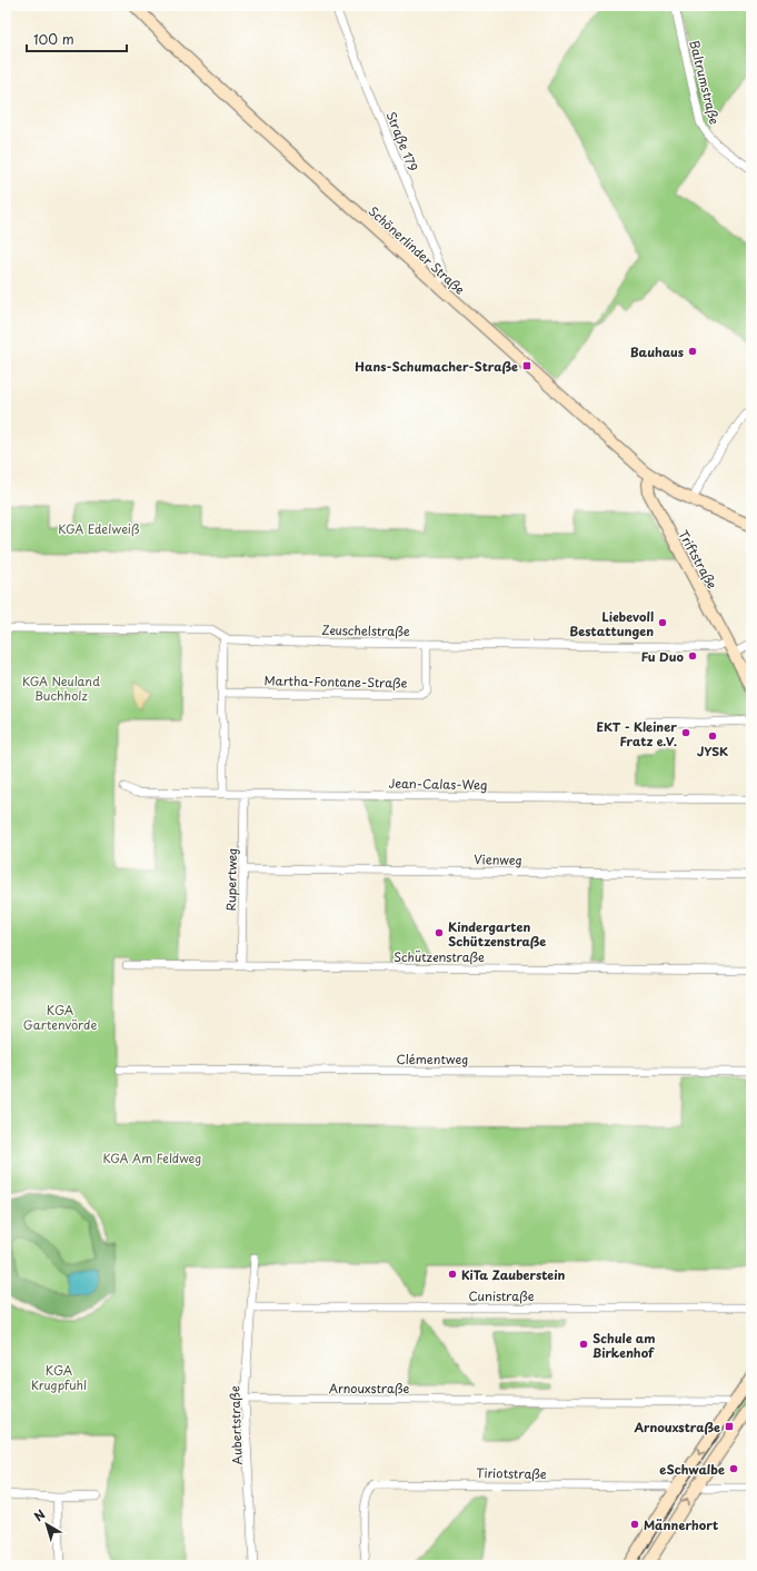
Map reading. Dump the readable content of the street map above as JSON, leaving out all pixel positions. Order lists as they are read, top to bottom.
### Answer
{
  "streets": {
    "main road": ["Schönerlinder Straße", "Triftstraße"],
    "street": [
      "Baltrumstraße",
      "Straße 179",
      "Zeuschelstraße",
      "Martha-Fontane-Straße",
      "Jean-Calas-Weg",
      "Vienweg",
      "Rupertweg",
      "Schützenstraße",
      "Clémentweg",
      "Cunistraße",
      "Arnouxstraße",
      "Aubertstraße",
      "Tiriotstraße"
    ]
  },
  "crossings": [
    ["Straße 179", "Schönerlinder Straße"],
    ["Schönerlinder Straße", "Triftstraße"],
    ["Triftstraße", "Zeuschelstraße"],
    ["Zeuschelstraße", "Martha-Fontane-Straße"],
    ["Jean-Calas-Weg", "Rupertweg"],
    ["Vienweg", "Rupertweg"],
    ["Rupertweg", "Schützenstraße"],
    ["Cunistraße", "Aubertstraße"],
    ["Arnouxstraße", "Aubertstraße"]
  ],
  "parks": [
    "KGA Edelweiß",
    "KGA Neuland Buchholz",
    "KGA Gartenvörde",
    "KGA Am Feldweg",
    "KGA Krugpfuhl"
  ],
  "places": {
    "other": [
      "Bauhaus",
      "Liebevoll Bestattungen",
      "Fu Duo",
      "EKT - Kleiner Fratz e.V.",
      "JYSK",
      "Kindergarten Schützenstraße",
      "KiTa Zauberstein",
      "Schule am Birkenhof",
      "eSchwalbe",
      "Männerhort"
    ],
    "transit": ["Hans-Schumacher-Straße", "Arnouxstraße"]
  },
  "scale_bar": "100 m",
  "north": "top left"
}
